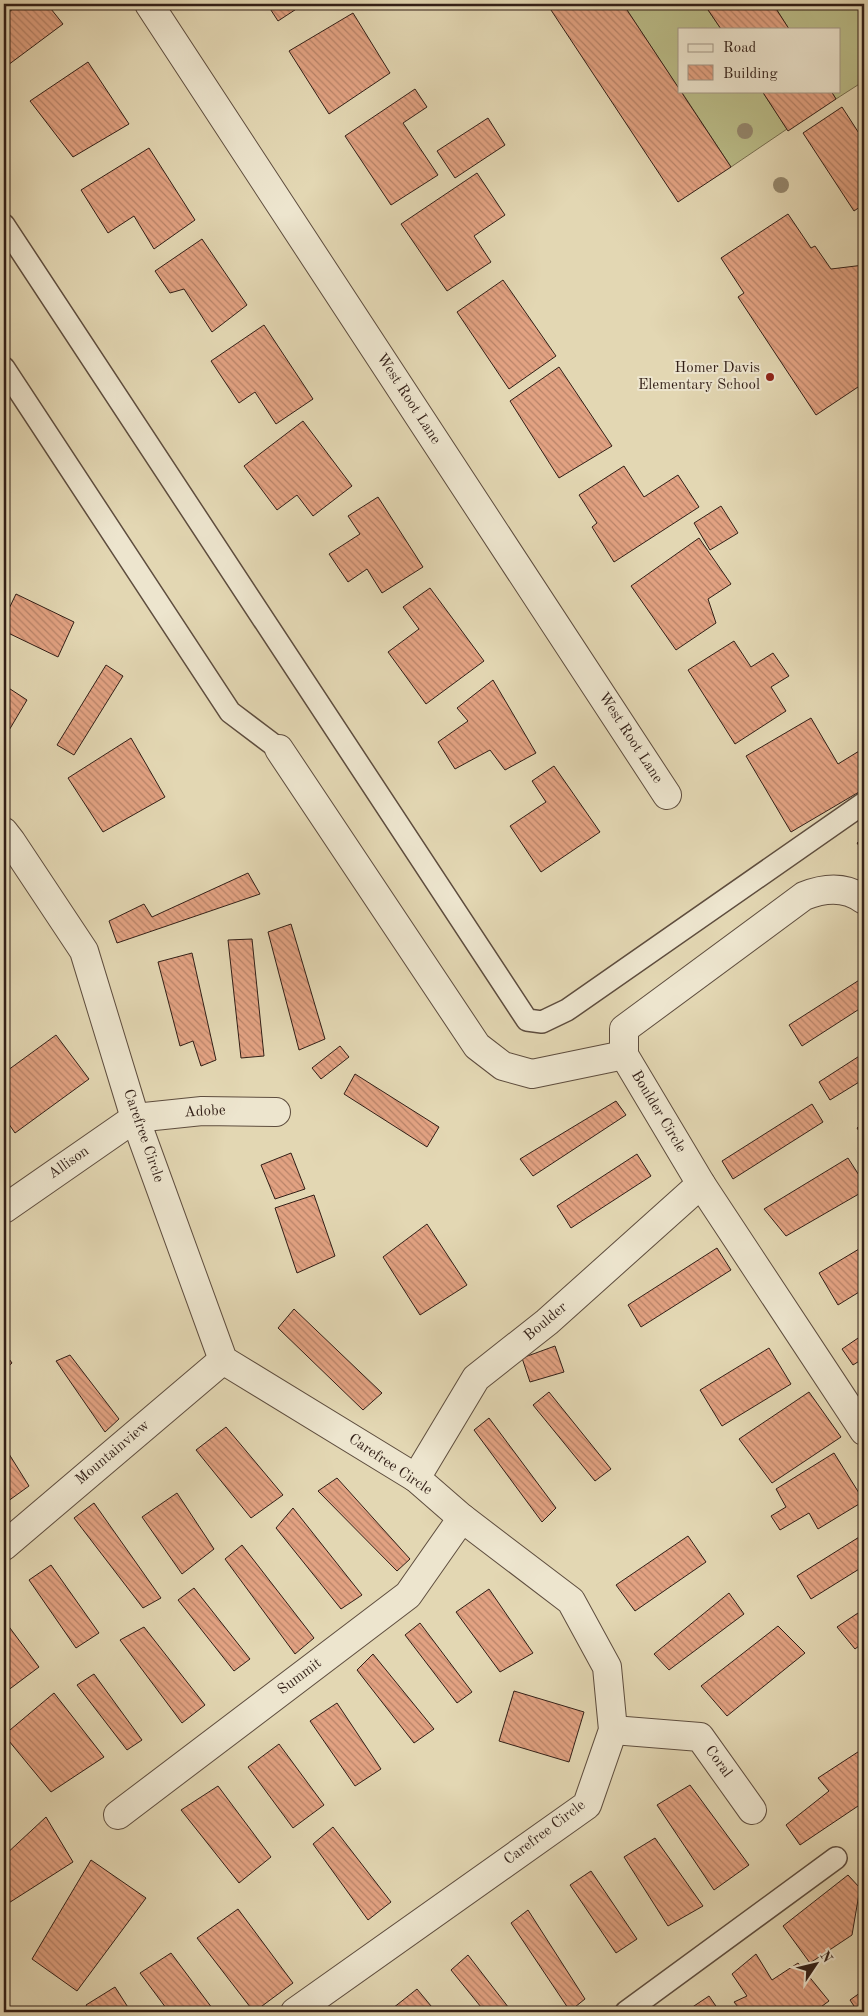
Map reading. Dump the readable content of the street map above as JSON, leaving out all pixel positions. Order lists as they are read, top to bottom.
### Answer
{
  "streets": {
    "street": [
      "West Root Lane",
      "Adobe",
      "Boulder Circle",
      "Carefree Circle",
      "Allison",
      "Boulder",
      "Mountainview",
      "Summit",
      "Coral"
    ]
  },
  "crossings": [
    ["Adobe", "Carefree Circle"],
    ["Adobe", "Allison"],
    ["Boulder Circle", "Boulder"],
    ["Carefree Circle", "Allison"],
    ["Carefree Circle", "Boulder"],
    ["Carefree Circle", "Mountainview"],
    ["Carefree Circle", "Summit"],
    ["Carefree Circle", "Coral"]
  ],
  "places": ["Homer Davis Elementary School"],
  "legend": ["Road", "Building"],
  "north": "top right"
}
